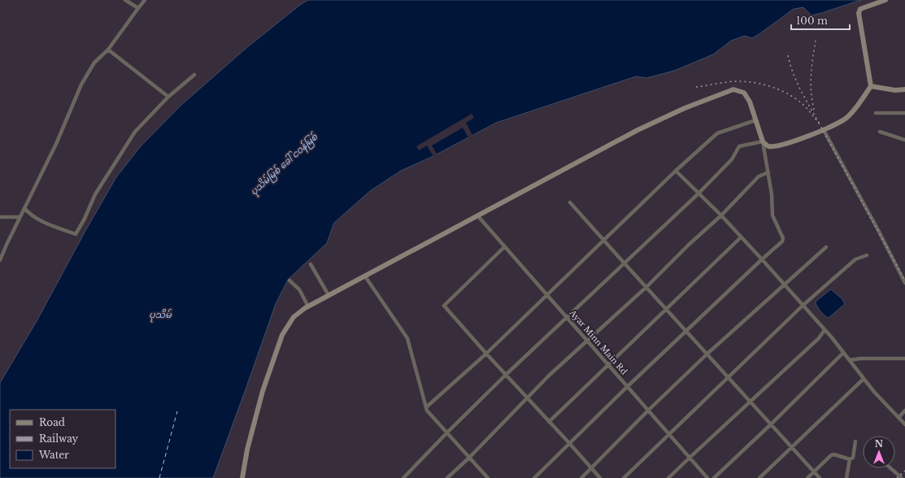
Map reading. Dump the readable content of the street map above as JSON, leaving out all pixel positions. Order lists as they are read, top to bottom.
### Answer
{
  "streets": {
    "street": ["Ayar Minn Main Rd"]
  },
  "water": ["ပုသိမ်မြစ် ခေါ် ငဝန်မြစ်", "ပုသိမ်"],
  "legend": ["Road", "Railway", "Water"],
  "scale_bar": "100 m",
  "north": "top"
}
